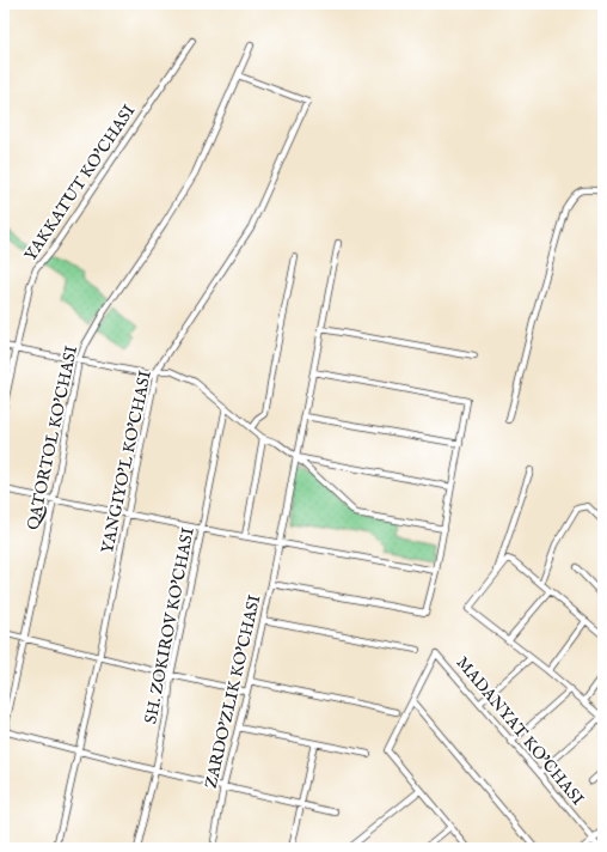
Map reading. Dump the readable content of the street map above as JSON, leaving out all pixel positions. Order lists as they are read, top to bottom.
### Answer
{
  "streets": {
    "street": [
      "YAKKATUT KO'CHASI",
      "QATORTOL KO'CHASI",
      "YANGIYO'L KO'CHASI",
      "SH. ZOKIROV KO'CHASI",
      "ZARDO'ZLIK KO'CHASI",
      "MADANYAT KO'CHASI"
    ]
  },
  "crossings": [
    ["QATORTOL KO'CHASI", "YANGIYO'L KO'CHASI"]
  ]
}
